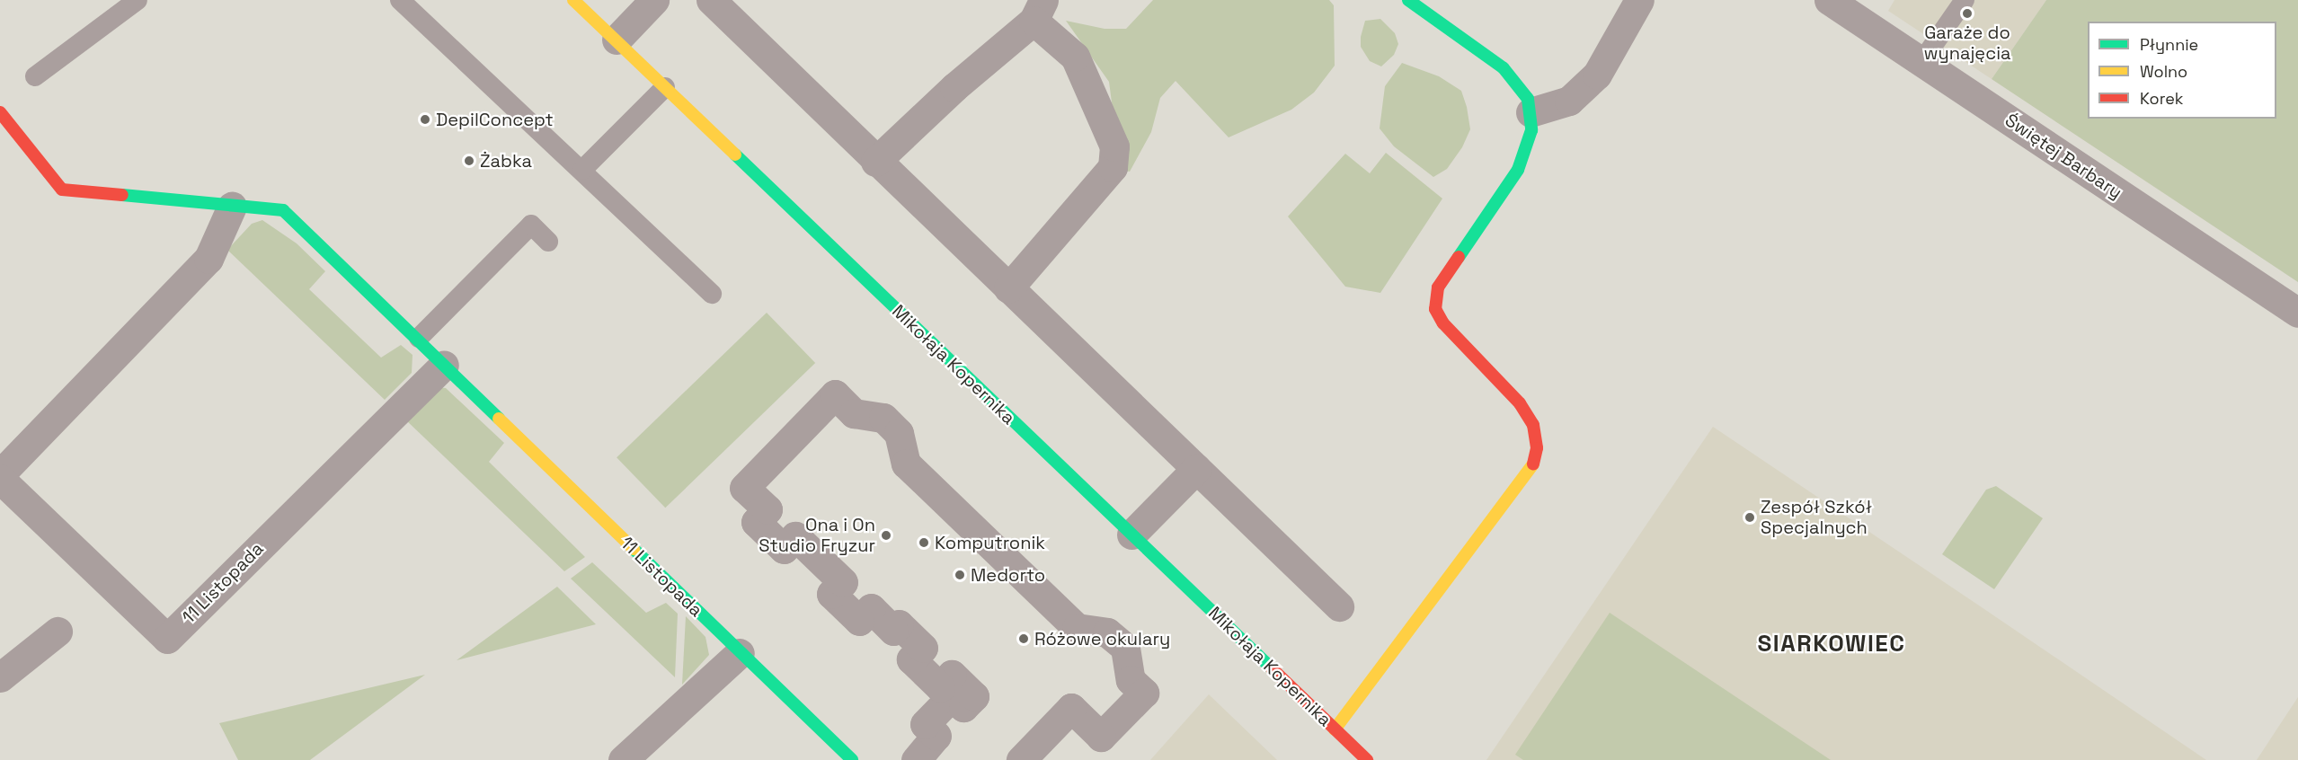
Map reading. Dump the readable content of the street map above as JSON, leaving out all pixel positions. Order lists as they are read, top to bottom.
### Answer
{
  "streets": {
    "street": ["Świętej Barbary", "Mikołaja Kopernika", "11 Listopada"]
  },
  "districts": ["SIARKOWIEC"],
  "places": [
    "Garaże do wynajęcia",
    "DepilConcept",
    "Żabka",
    "Zespół Szkół Specjalnych",
    "Ona i On Studio Fryzur",
    "Komputronik",
    "Medorto",
    "Różowe okulary"
  ],
  "legend": ["Płynnie", "Wolno", "Korek"]
}
